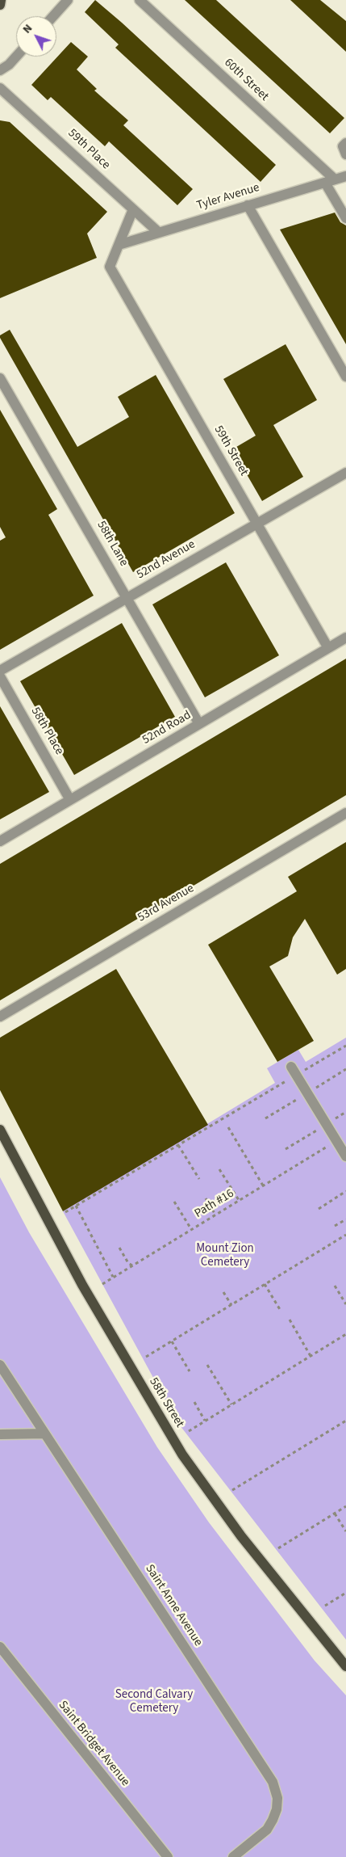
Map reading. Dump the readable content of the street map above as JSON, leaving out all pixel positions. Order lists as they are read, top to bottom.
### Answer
{
  "streets": {
    "main road": ["58th Street"],
    "street": [
      "60th Street",
      "59th Place",
      "Tyler Avenue",
      "59th Street",
      "58th Lane",
      "52nd Avenue",
      "52nd Road",
      "58th Place",
      "53rd Avenue",
      "Saint Anne Avenue",
      "Saint Bridget Avenue"
    ],
    "path": ["Path #16"]
  },
  "crossings": [
    ["60th Street", "Tyler Avenue"],
    ["59th Place", "Tyler Avenue"],
    ["Tyler Avenue", "59th Street"],
    ["59th Street", "52nd Avenue"],
    ["59th Street", "52nd Road"],
    ["58th Lane", "52nd Avenue"],
    ["58th Lane", "52nd Road"],
    ["52nd Road", "58th Place"]
  ],
  "parks": ["Mount Zion Cemetery", "Second Calvary Cemetery"],
  "north": "top left"
}
